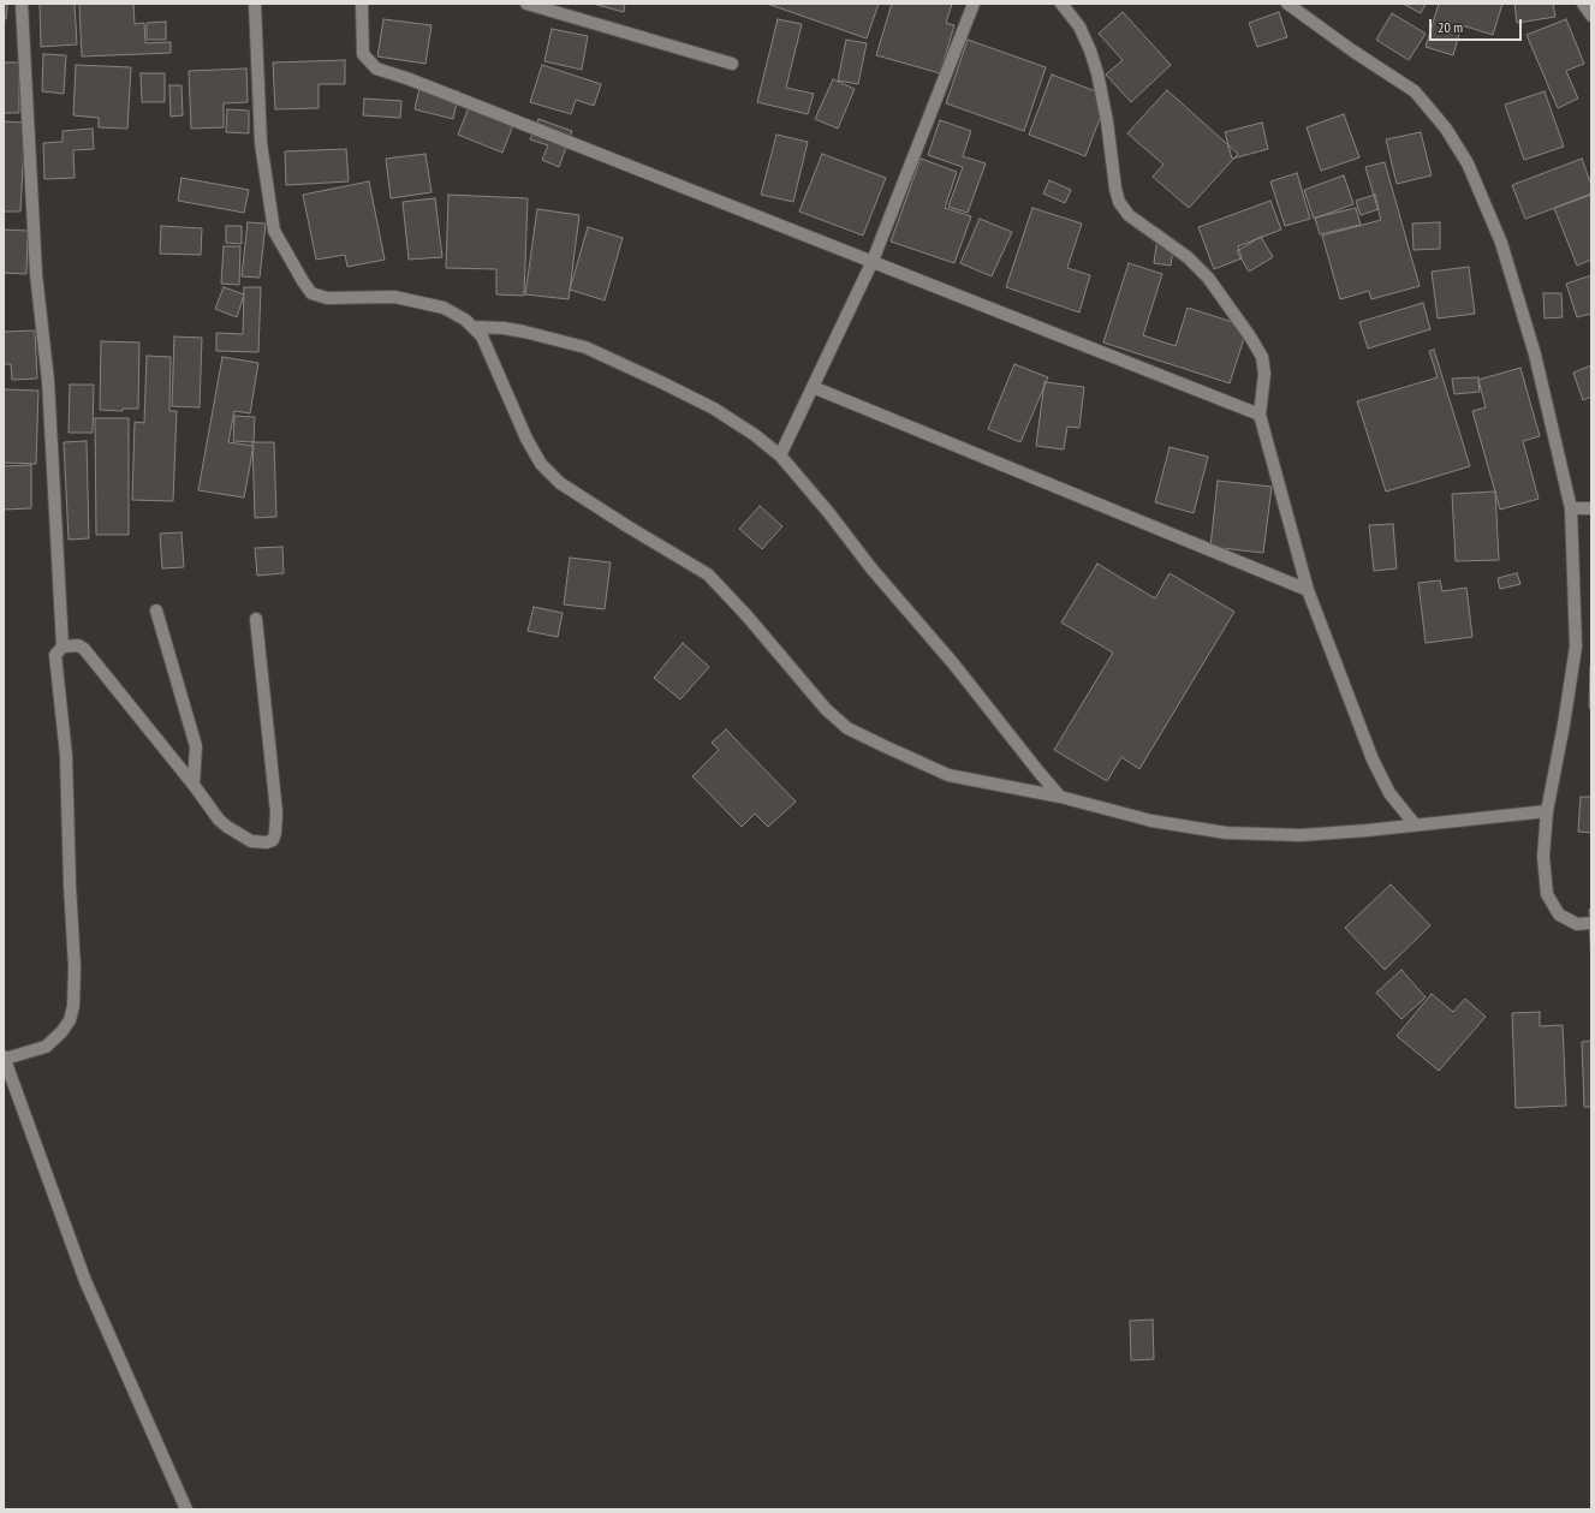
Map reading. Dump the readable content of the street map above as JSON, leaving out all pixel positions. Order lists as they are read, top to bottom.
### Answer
{
  "scale_bar": "20 m"
}
